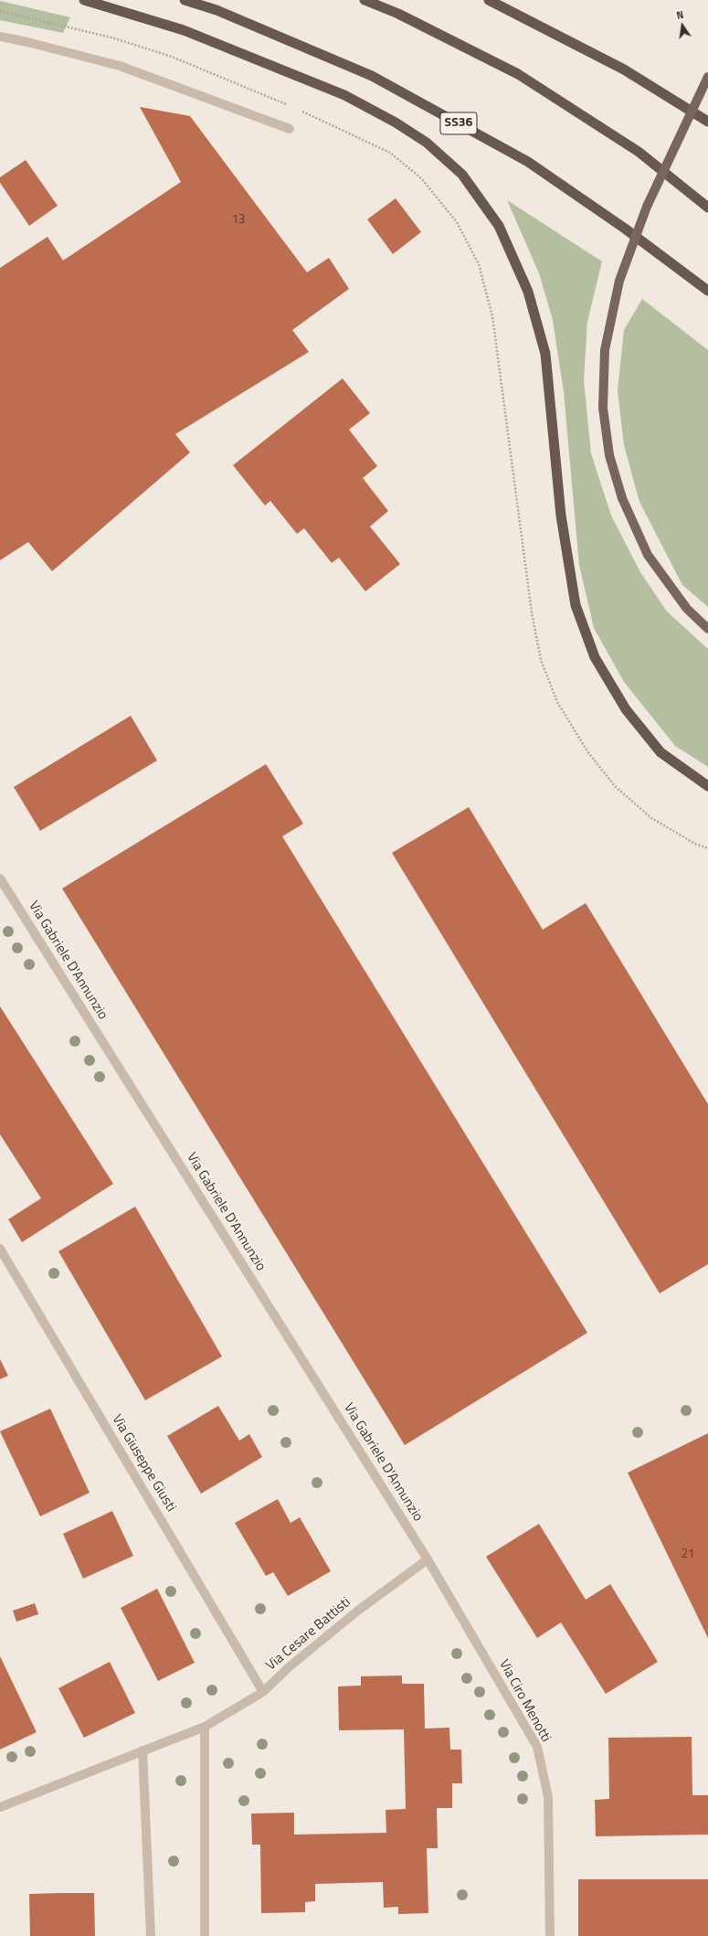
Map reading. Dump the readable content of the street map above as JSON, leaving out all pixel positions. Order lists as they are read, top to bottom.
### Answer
{
  "streets": {
    "highway": ["SS36"],
    "street": [
      "Via Gabriele D'Annunzio",
      "Via Giuseppe Giusti",
      "Via Cesare Battisti",
      "Via Ciro Menotti"
    ]
  },
  "crossings": [
    ["Via Gabriele D'Annunzio", "Via Cesare Battisti"],
    ["Via Gabriele D'Annunzio", "Via Ciro Menotti"],
    ["Via Giuseppe Giusti", "Via Cesare Battisti"],
    ["Via Cesare Battisti", "Via Ciro Menotti"]
  ],
  "house_numbers": ["13", "21"],
  "north": "top"
}
